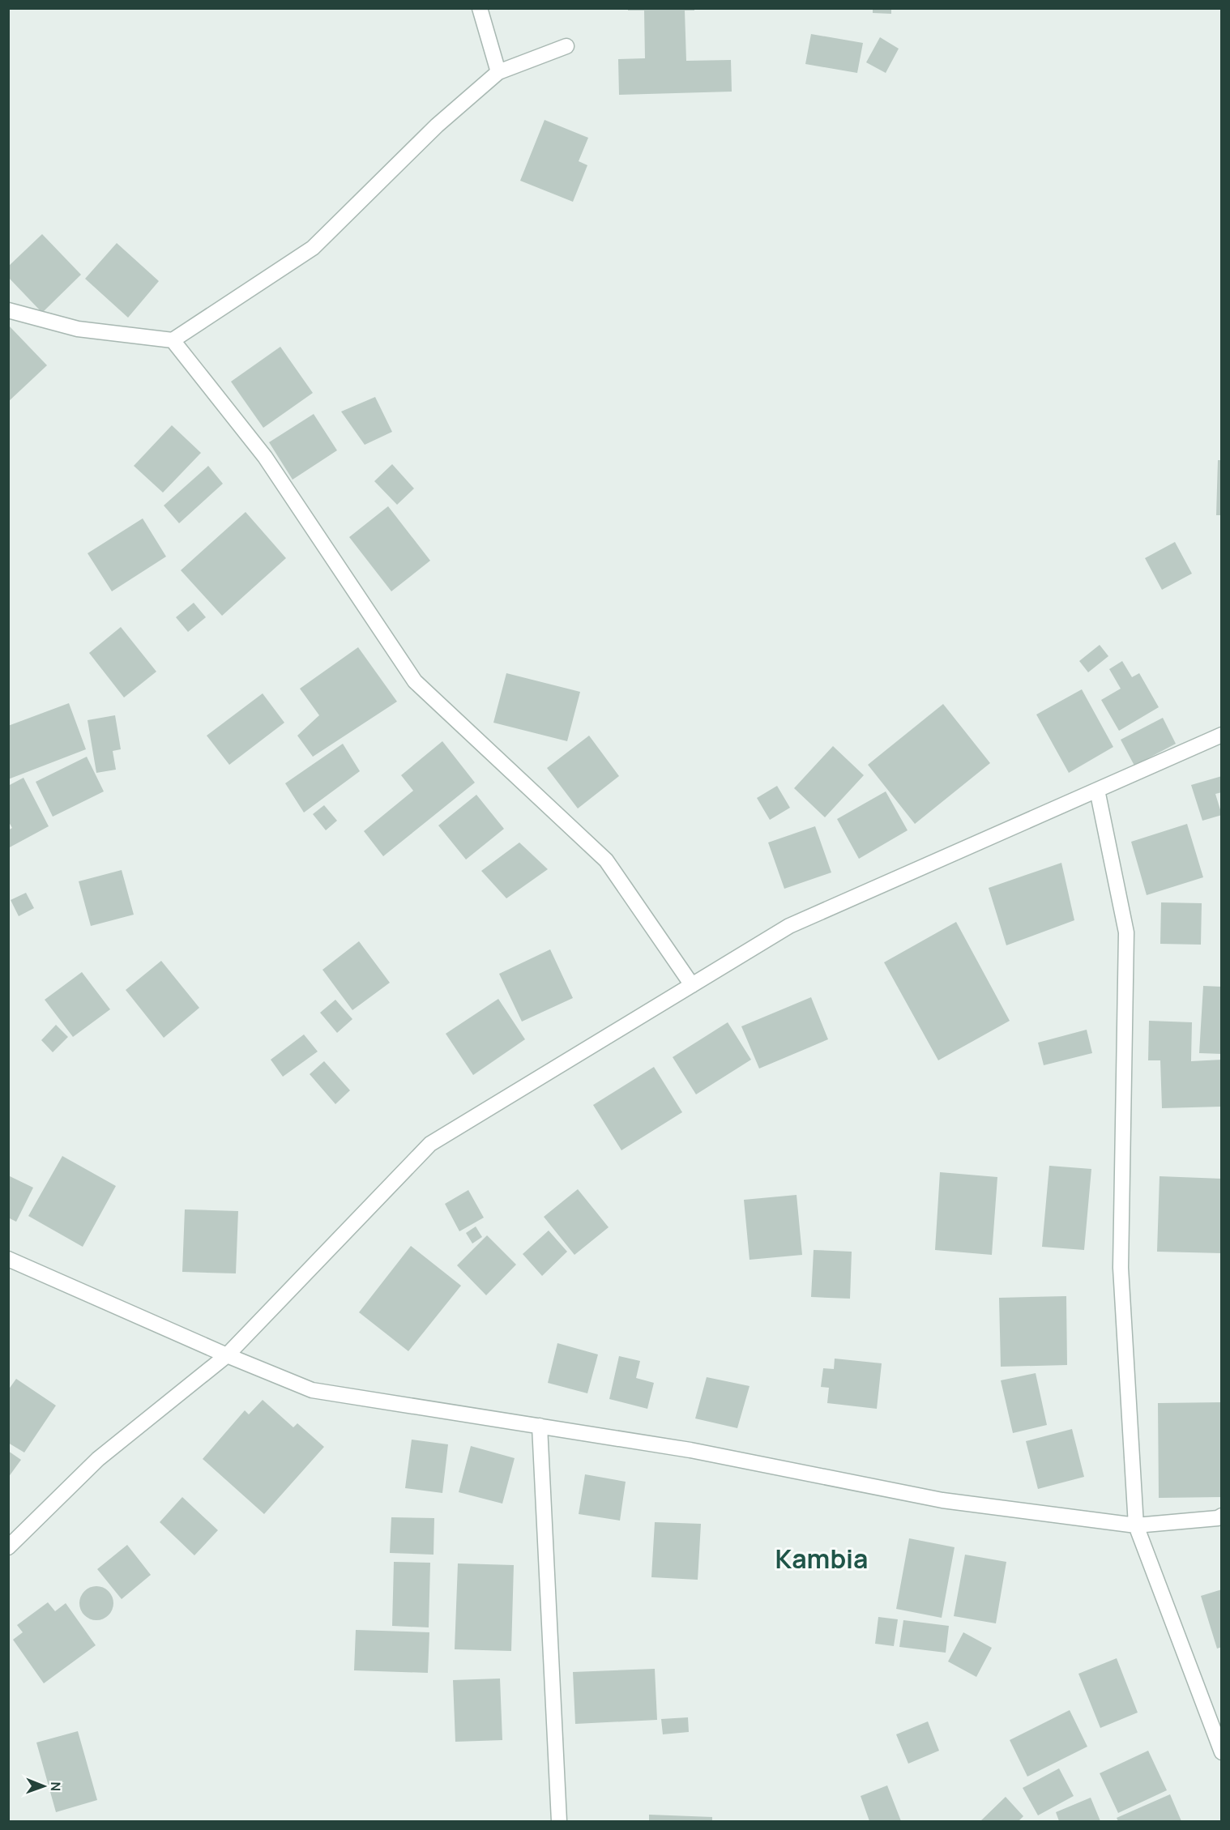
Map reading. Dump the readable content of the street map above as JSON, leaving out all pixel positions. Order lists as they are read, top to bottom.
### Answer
{
  "districts": ["Kambia"],
  "north": "right"
}
